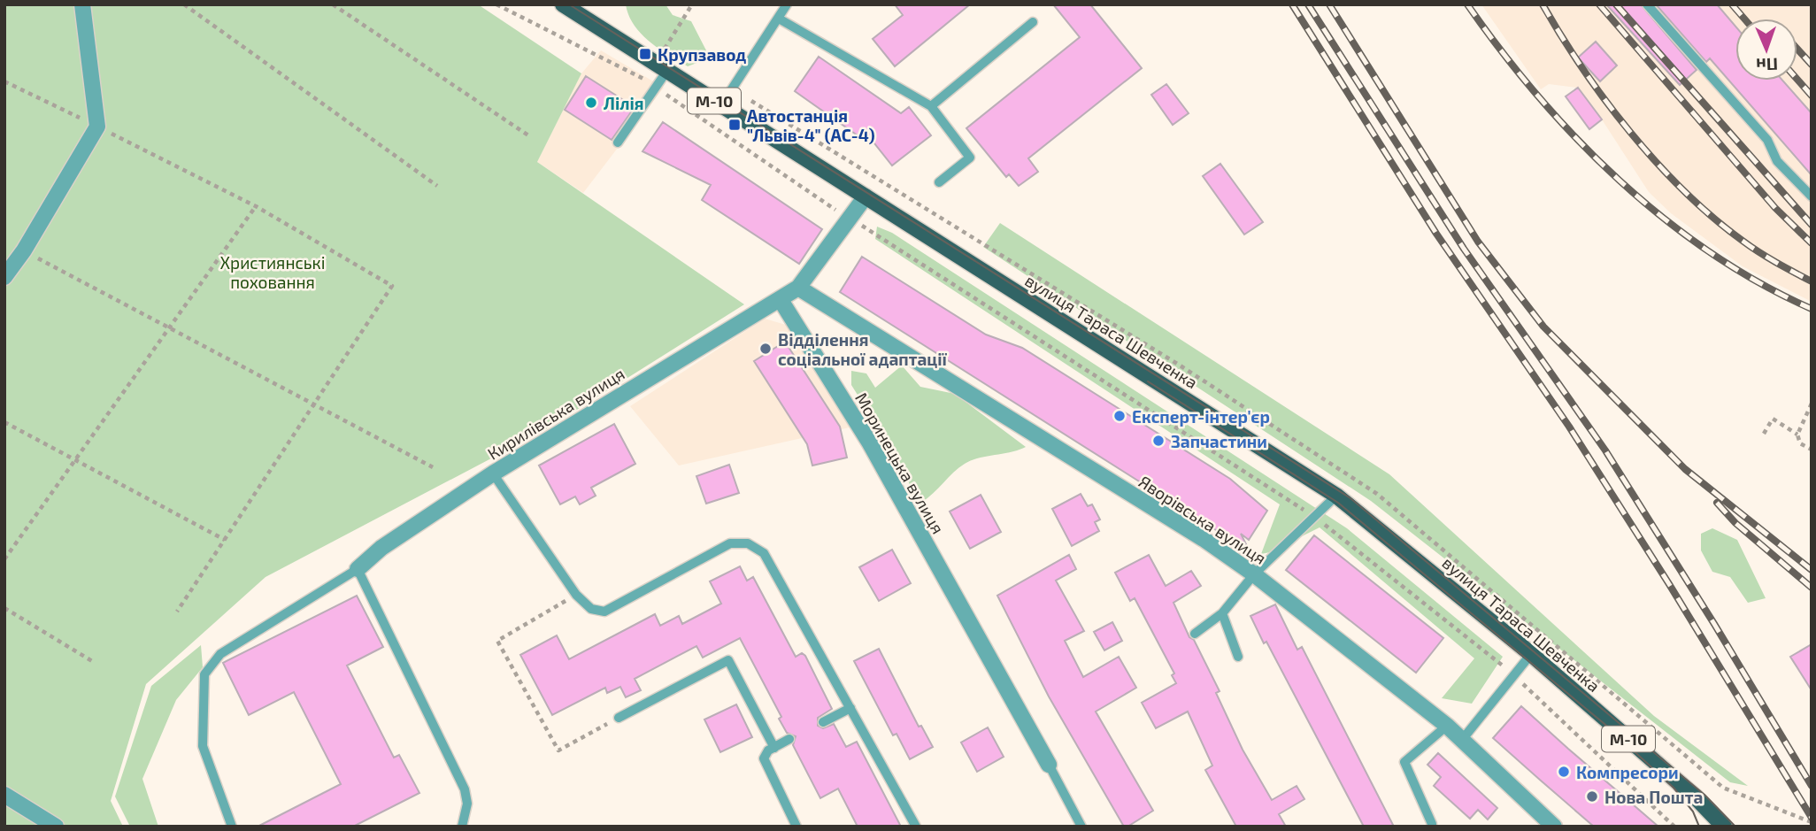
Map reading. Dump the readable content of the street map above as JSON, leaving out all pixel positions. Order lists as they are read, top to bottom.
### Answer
{
  "streets": {
    "main road": ["М-10", "вулиця Тараса Шевченка"],
    "street": ["Кирилівська вулиця", "Моринецька вулиця", "Яворівська вулиця"]
  },
  "crossings": [
    ["Кирилівська вулиця", "Моринецька вулиця"]
  ],
  "parks": ["Християнські поховання"],
  "places": {
    "transit": ["Крупзавод", "Автостанція \"Львів-4\" (АС-4)"],
    "other": [
      "Лілія",
      "Відділення соціальної адаптації",
      "Експерт-інтер'єр",
      "Запчастини",
      "Компресори",
      "Нова Пошта"
    ]
  },
  "north": "bottom"
}
